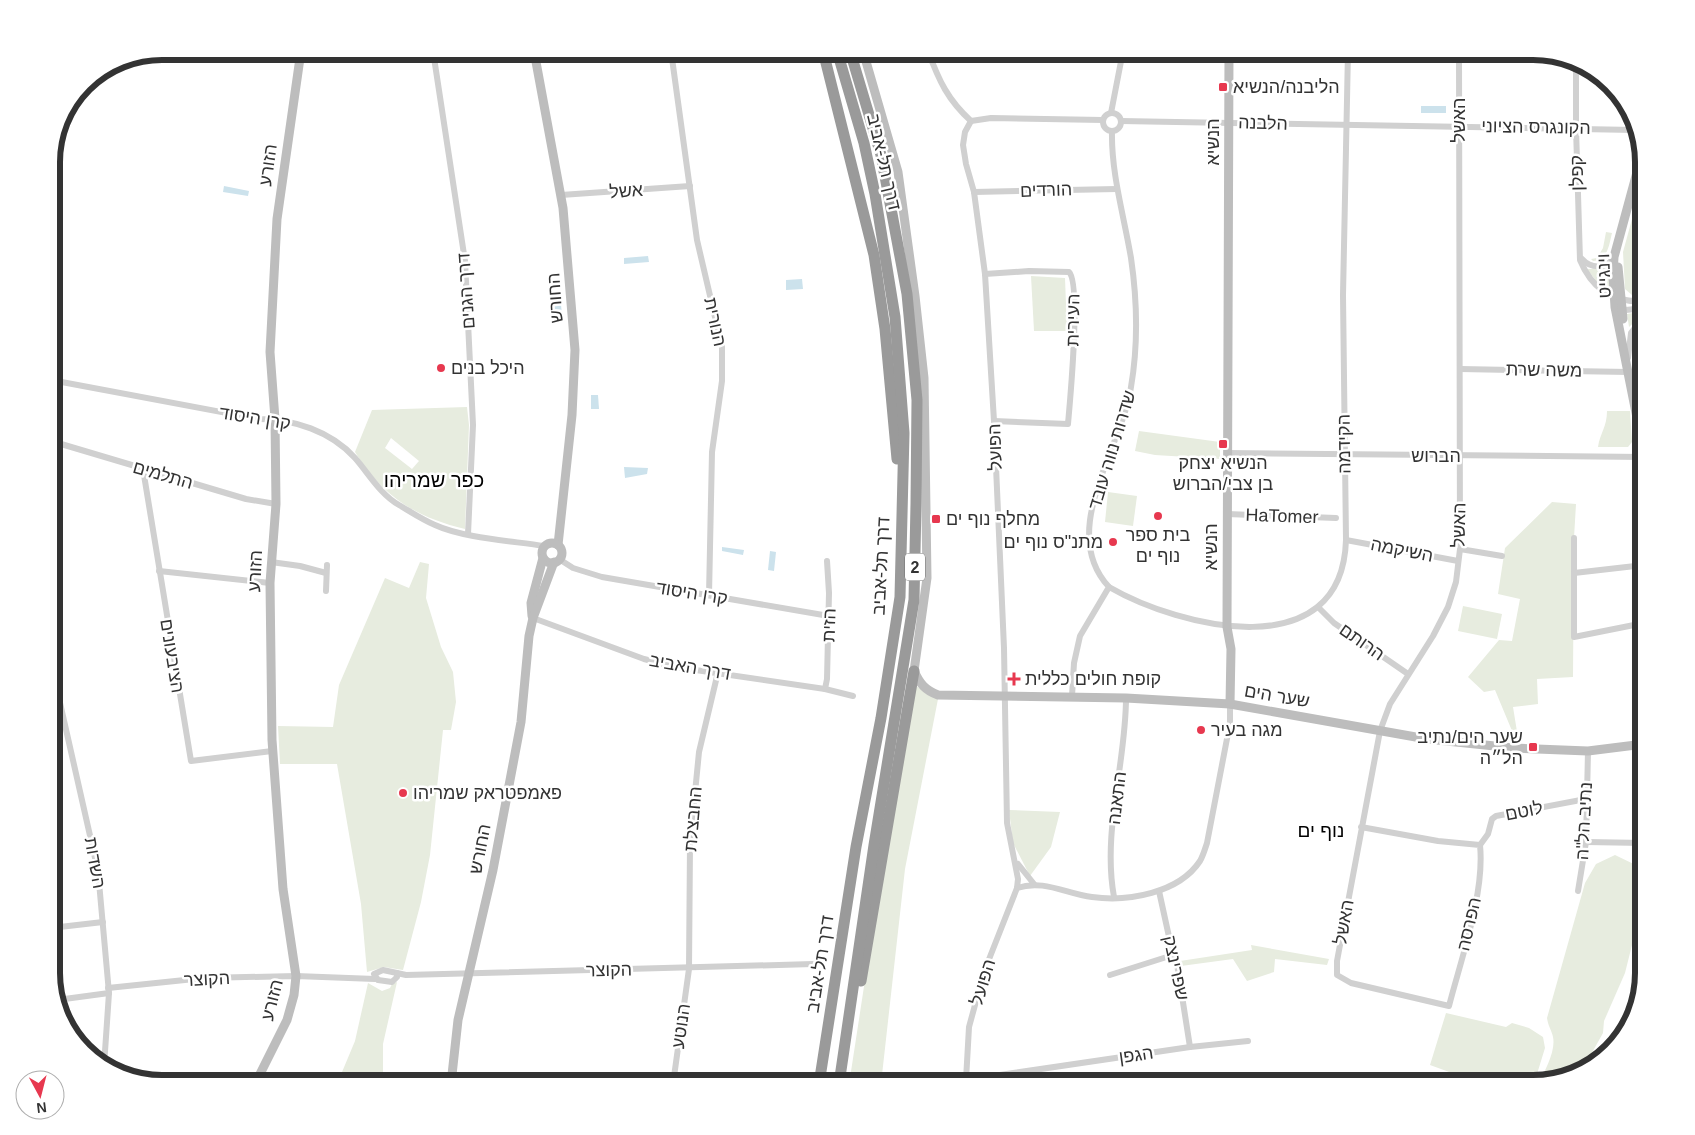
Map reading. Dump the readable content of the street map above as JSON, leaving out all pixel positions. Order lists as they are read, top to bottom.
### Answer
{
  "streets": {
    "highway": ["דרך תל-אביב", "2"],
    "street": [
      "האשל",
      "הלבנה",
      "הקונגרס הציוני",
      "הנשיא",
      "הזורע",
      "קפלן",
      "הורדים",
      "אשל",
      "וינגייט",
      "דרך הגנים",
      "החורש",
      "העירית",
      "הנורית",
      "משה שרת",
      "קרן היסוד",
      "הקידמה",
      "הפועל",
      "שדרות נווה עובד",
      "הברוש",
      "התלמים",
      "HaTomer",
      "השיקמה",
      "הזית",
      "הרותם",
      "הציבעונים",
      "דרך האביב",
      "שער הים",
      "התאנה",
      "לוטם",
      "החבצלת",
      "נתיב הל\"ה",
      "השדות",
      "הפרסה",
      "שפרינצק",
      "הקוצר",
      "הנוטע",
      "הגפן"
    ]
  },
  "crossings": [
    ["האשל", "הקונגרס הציוני"],
    ["האשל", "משה שרת"],
    ["האשל", "הברוש"],
    ["האשל", "השיקמה"],
    ["האשל", "הרותם"],
    ["האשל", "שער הים"],
    ["האשל", "הפרסה"],
    ["הלבנה", "הקונגרס הציוני"],
    ["הלבנה", "הנשיא"],
    ["הלבנה", "הקידמה"],
    ["הלבנה", "שדרות נווה עובד"],
    ["הקונגרס הציוני", "קפלן"],
    ["הקונגרס הציוני", "הקידמה"],
    ["הנשיא", "הקידמה"],
    ["הנשיא", "הפועל"],
    ["הנשיא", "הברוש"],
    ["הנשיא", "HaTomer"],
    ["הנשיא", "שער הים"],
    ["הנשיא", "התאנה"],
    ["הנשיא", "שפרינצק"],
    ["הזורע", "קרן היסוד"],
    ["הזורע", "התלמים"],
    ["הזורע", "הציבעונים"],
    ["הזורע", "הקוצר"],
    ["קפלן", "וינגייט"],
    ["הורדים", "הפועל"],
    ["הורדים", "שדרות נווה עובד"],
    ["אשל", "החורש"],
    ["אשל", "הנורית"],
    ["דרך הגנים", "קרן היסוד"],
    ["החורש", "קרן היסוד"],
    ["החורש", "דרך האביב"],
    ["החורש", "הקוצר"],
    ["העירית", "הפועל"],
    ["הנורית", "קרן היסוד"],
    ["קרן היסוד", "הזית"],
    ["הקידמה", "שדרות נווה עובד"],
    ["הקידמה", "הברוש"],
    ["הקידמה", "השיקמה"],
    ["הקידמה", "הרותם"],
    ["הפועל", "שער הים"],
    ["התלמים", "הציבעונים"],
    ["הזית", "דרך האביב"],
    ["דרך האביב", "החבצלת"],
    ["שער הים", "התאנה"],
    ["שער הים", "נתיב הל\"ה"],
    ["לוטם", "נתיב הל\"ה"],
    ["לוטם", "הפרסה"],
    ["החבצלת", "הקוצר"],
    ["החבצלת", "הנוטע"],
    ["השדות", "הקוצר"],
    ["שפרינצק", "הגפן"],
    ["הקוצר", "הנוטע"]
  ],
  "districts": ["כפר שמריהו", "נוף ים"],
  "places": {
    "transit": [
      "הליבנה/הנשיא",
      "הנשיא יצחק בן צבי/הברוש",
      "מחלף נוף ים",
      "שער הים/נתיב הל״ה"
    ],
    "other": [
      "היכל בנים",
      "בית ספר נוף ים",
      "מתנ\"ס נוף ים",
      "מגה בעיר",
      "פאמפטראק שמריהו"
    ],
    "health": ["קופת חולים כללית"]
  },
  "north": "bottom"
}
